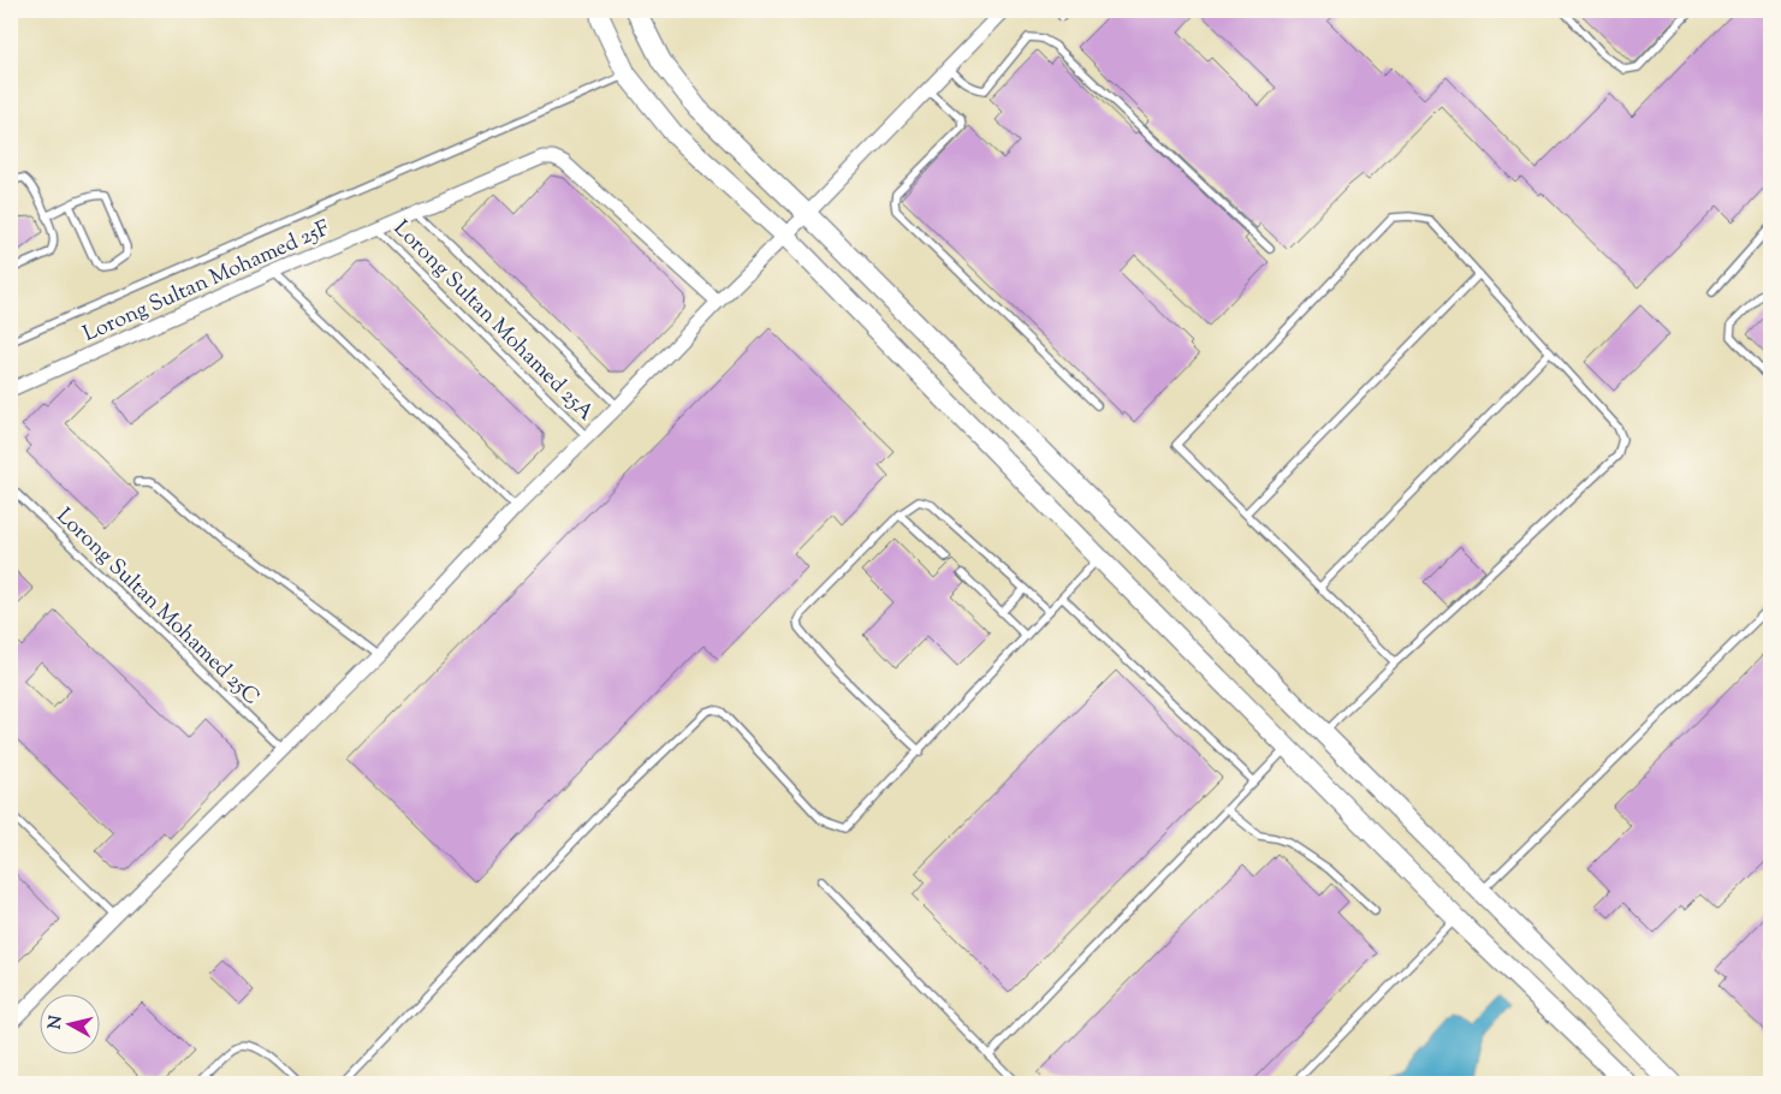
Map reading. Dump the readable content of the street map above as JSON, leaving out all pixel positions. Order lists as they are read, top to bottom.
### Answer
{
  "streets": {
    "street": ["Lorong Sultan Mohamed 25F"],
    "lane": ["Lorong Sultan Mohamed 25A", "Lorong Sultan Mohamed 25C"]
  },
  "crossings": [
    ["Lorong Sultan Mohamed 25F", "Lorong Sultan Mohamed 25A"]
  ],
  "north": "left"
}
